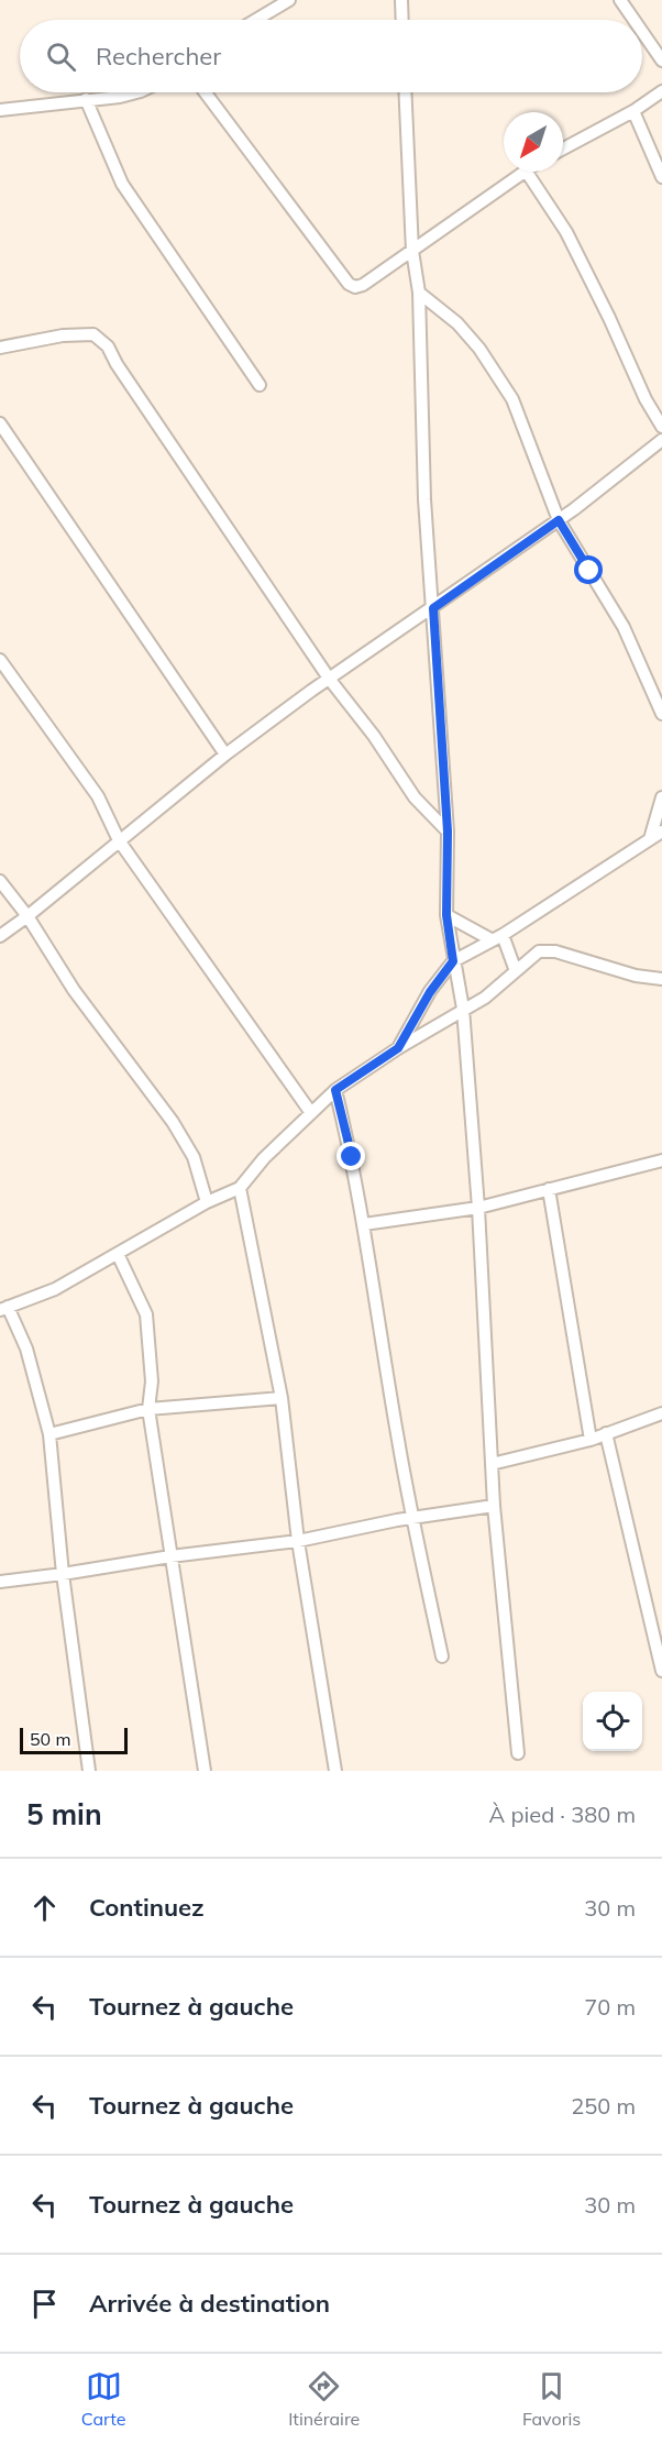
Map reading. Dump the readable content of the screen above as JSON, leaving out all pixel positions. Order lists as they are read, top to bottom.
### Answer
{
  "scale_bar": "50 m",
  "north": "bottom left",
  "page": {
    "search": "Rechercher",
    "scale": "50 m",
    "heading": ["5 min", "À pied · 380 m"],
    "list": [
      ["Continuez", "30 m"],
      ["Tournez à gauche", "70 m"],
      ["Tournez à gauche", "250 m"],
      ["Tournez à gauche", "30 m"],
      "Arrivée à destination"
    ],
    "nav": ["Carte", "Itinéraire", "Favoris"]
  }
}
